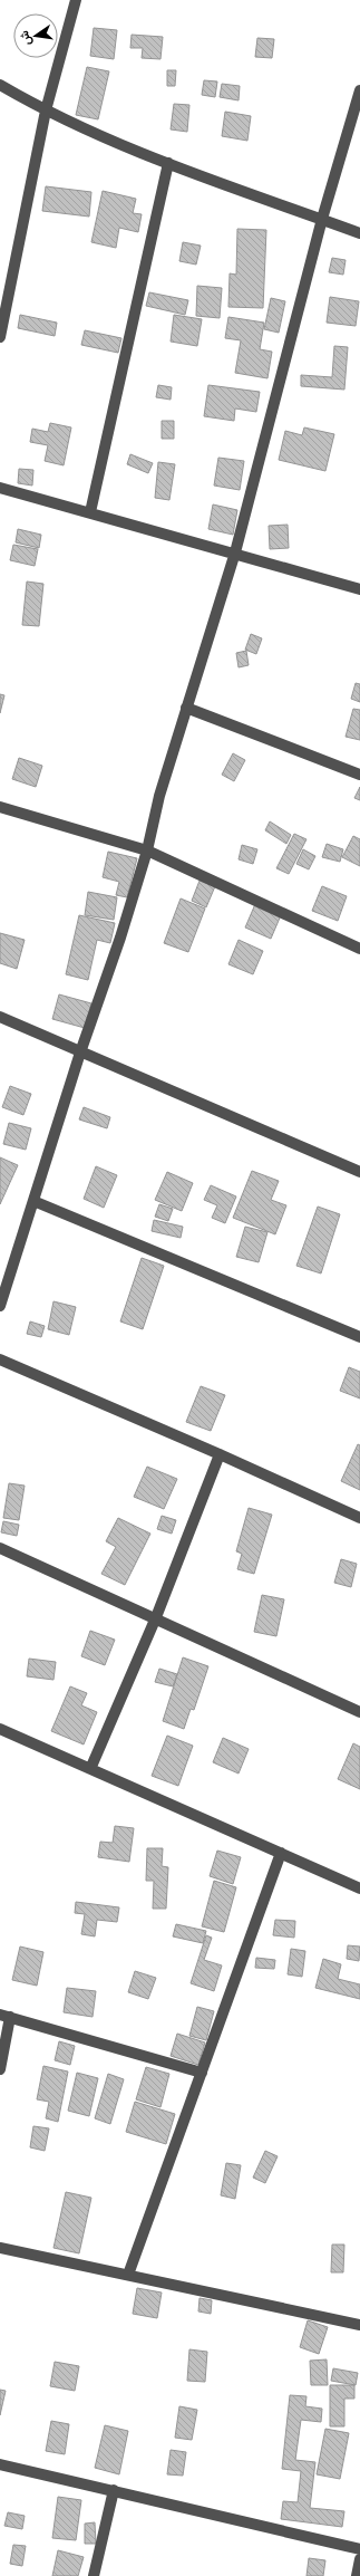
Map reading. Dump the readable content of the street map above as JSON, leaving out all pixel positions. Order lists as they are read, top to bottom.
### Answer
{
  "north": "left"
}
